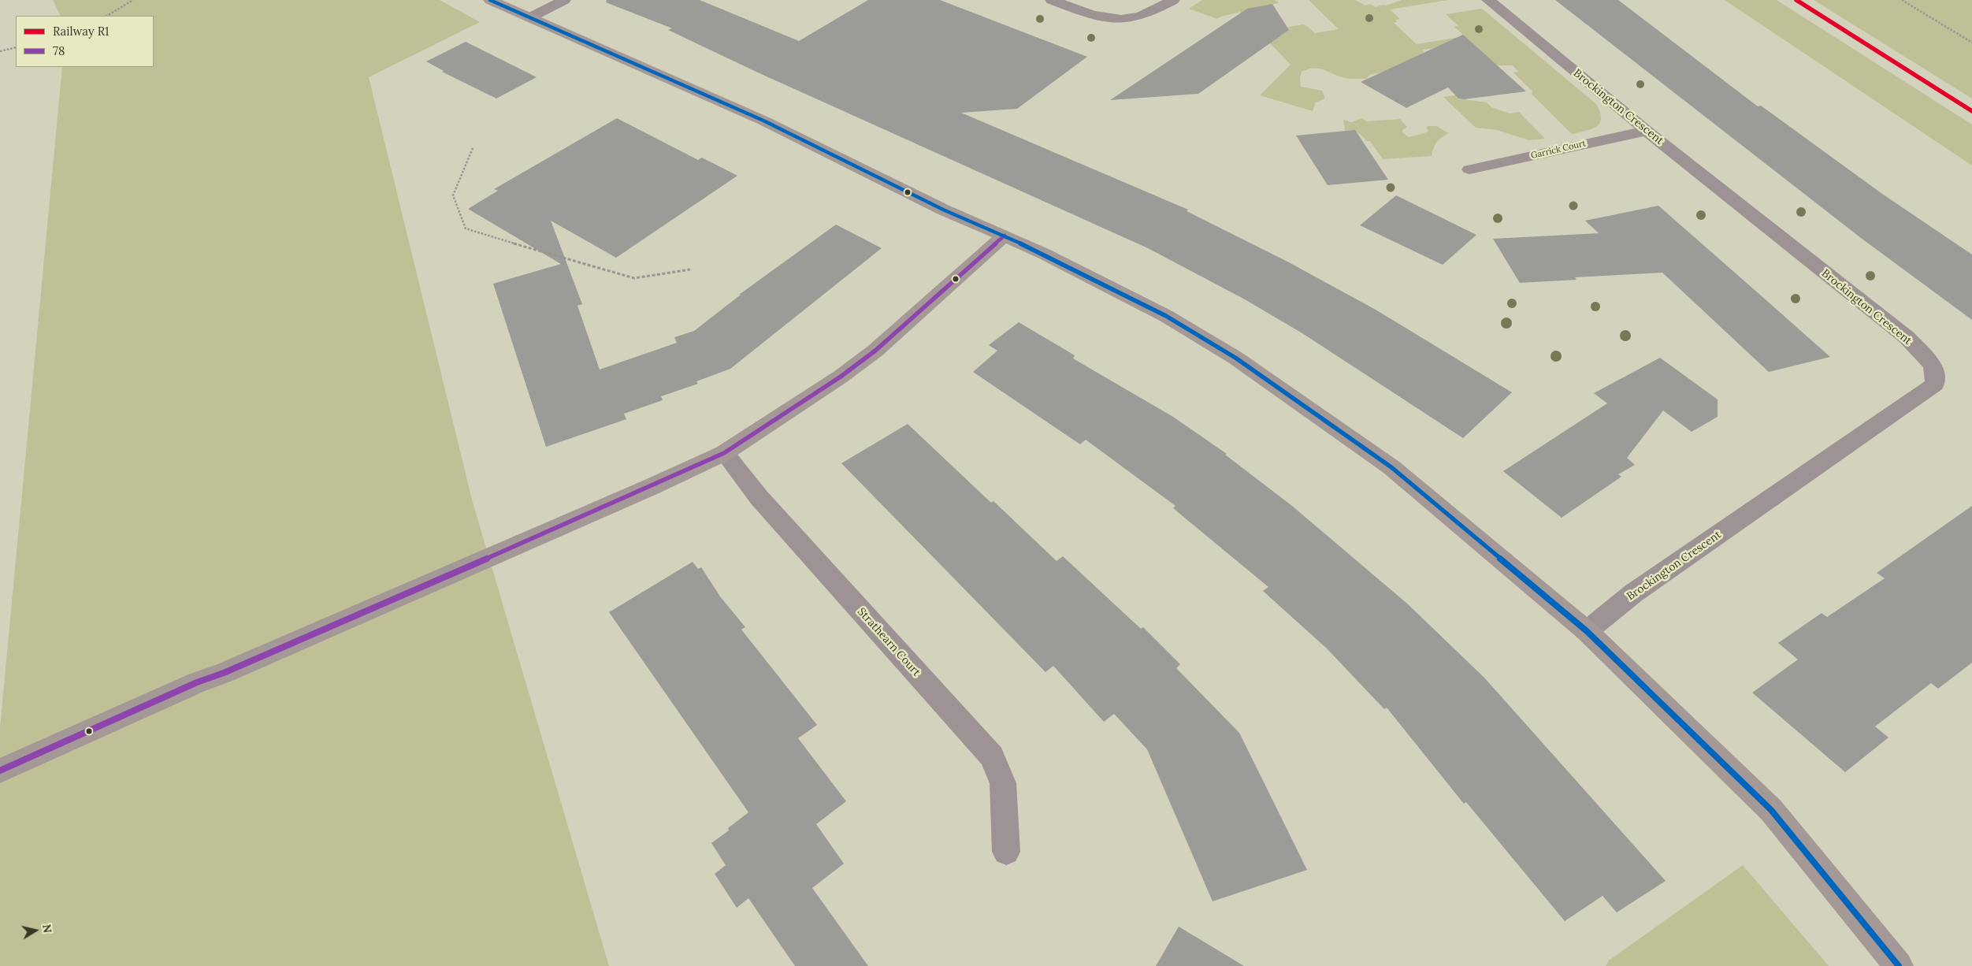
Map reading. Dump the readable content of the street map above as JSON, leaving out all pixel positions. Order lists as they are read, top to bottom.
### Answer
{
  "streets": {
    "street": ["Brockington Crescent", "Garrick Court", "Strathearn Court"]
  },
  "crossings": [
    ["Brockington Crescent", "Garrick Court"]
  ],
  "lines": ["rail line R1", "transit line 78"],
  "legend": ["Railway R1", "78"],
  "north": "right"
}
